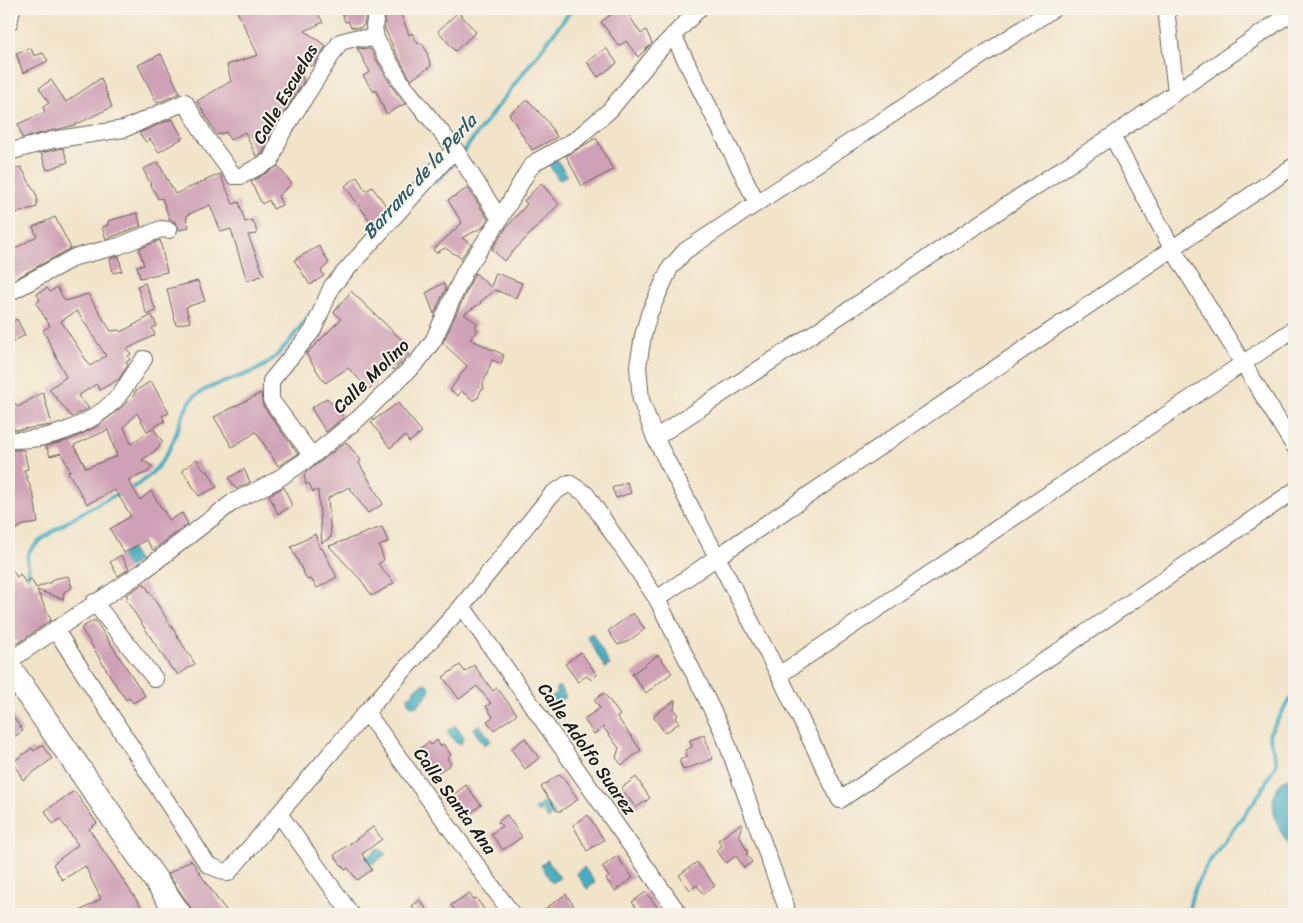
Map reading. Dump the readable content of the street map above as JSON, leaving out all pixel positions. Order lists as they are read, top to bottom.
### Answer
{
  "streets": {
    "street": [
      "Calle Escuelas",
      "Calle Molino",
      "Calle Adolfo Suarez",
      "Calle Santa Ana"
    ]
  },
  "water": ["Barranc de la Perla"]
}
